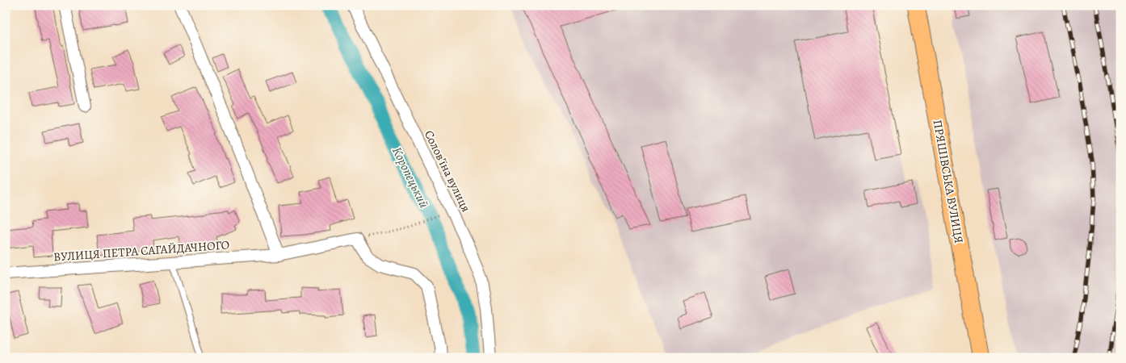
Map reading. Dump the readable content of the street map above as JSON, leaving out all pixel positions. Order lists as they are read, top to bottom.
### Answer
{
  "streets": {
    "main road": ["ПРЯШІВСЬКА ВУЛИЦЯ"],
    "street": ["Соловʼїна вулиця", "ВУЛИЦЯ ПЕТРА САГАЙДАЧНОГО"]
  },
  "water": ["Коропецький"]
}
